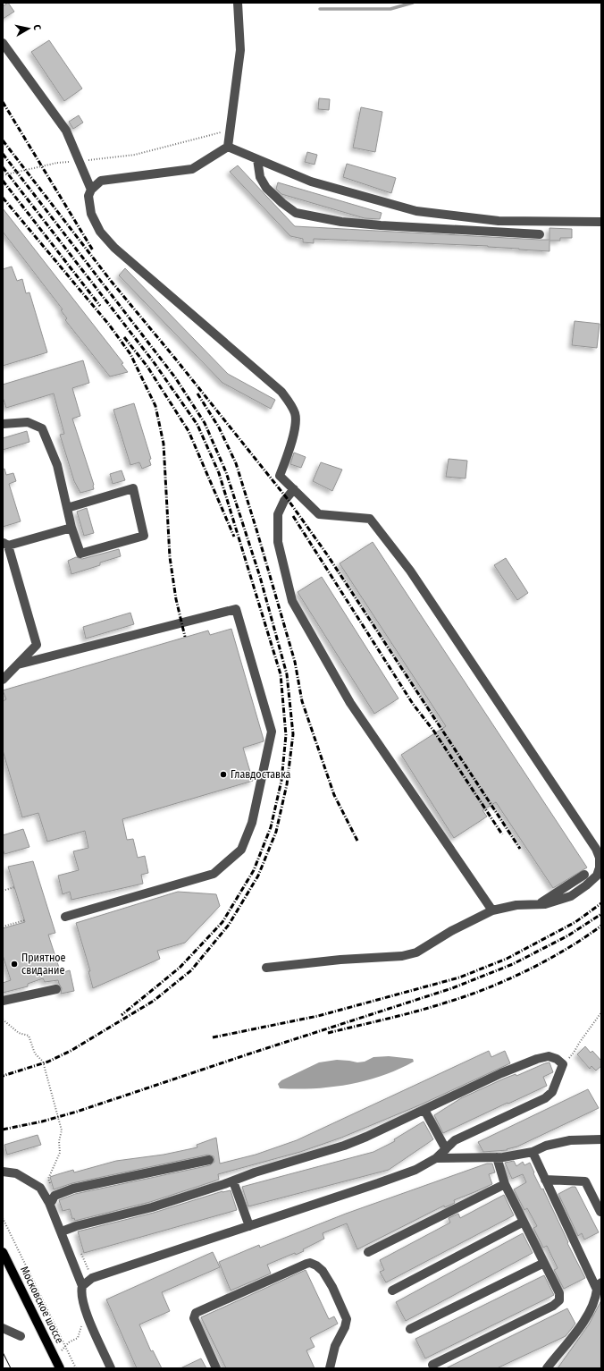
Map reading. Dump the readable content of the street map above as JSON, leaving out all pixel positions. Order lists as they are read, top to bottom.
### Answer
{
  "streets": {
    "main road": ["Московское шоссе"]
  },
  "places": ["Главдоставка", "Приятное свидание"],
  "north": "right"
}
